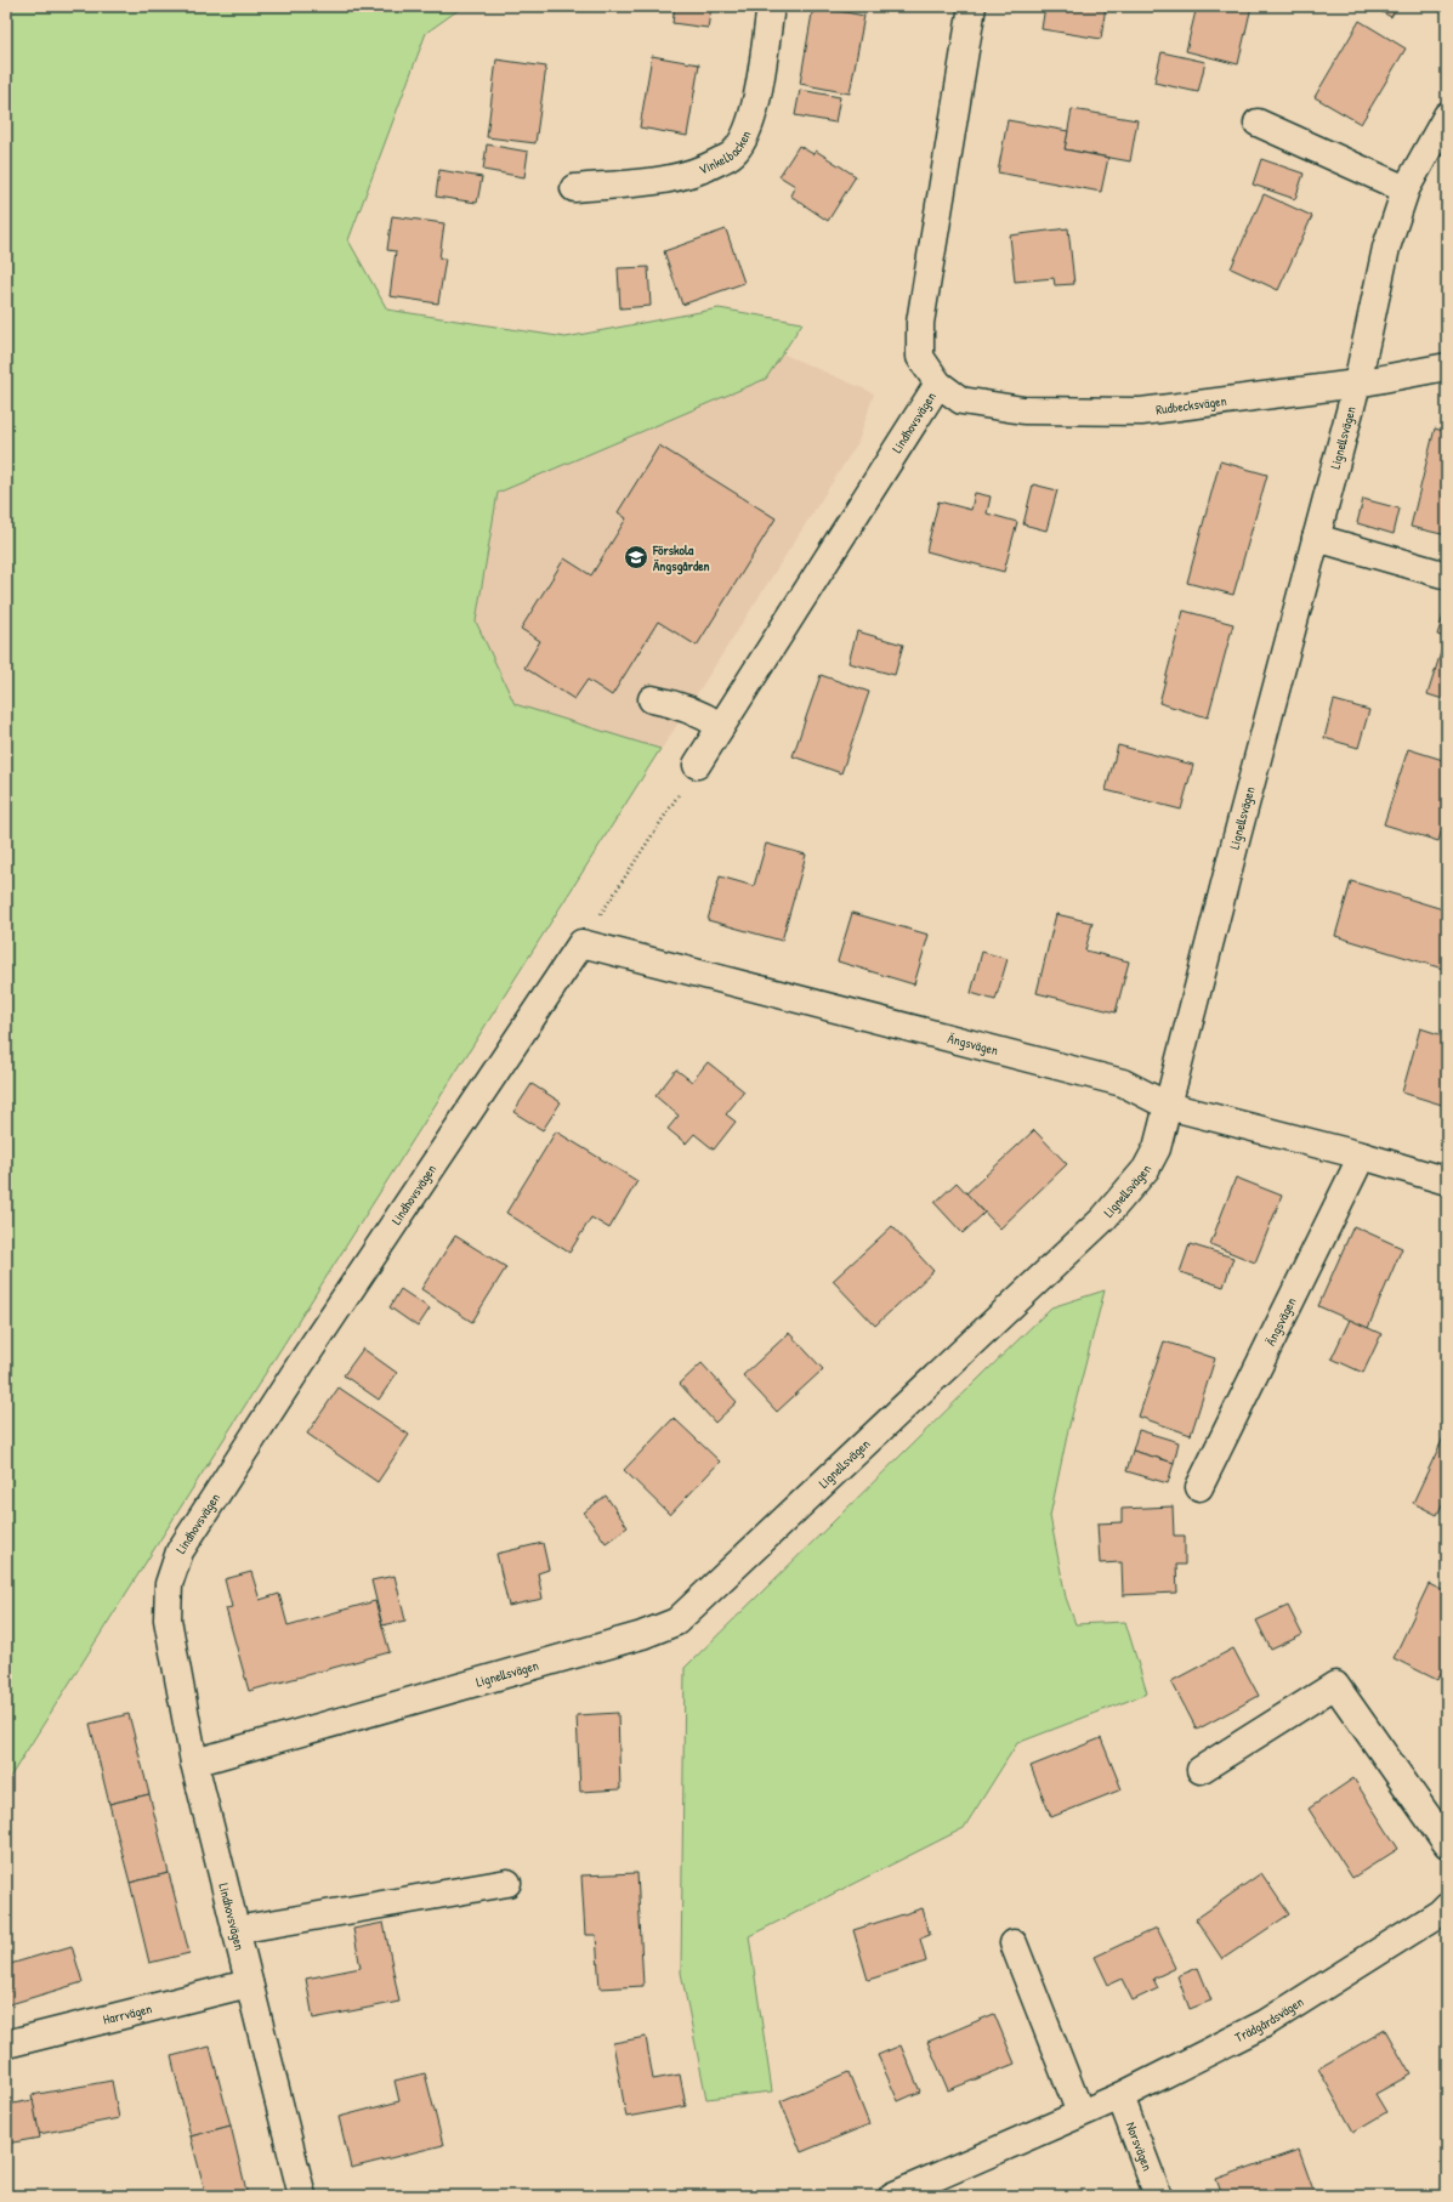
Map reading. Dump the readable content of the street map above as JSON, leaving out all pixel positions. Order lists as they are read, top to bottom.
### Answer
{
  "streets": {
    "street": [
      "Vinkelbacken",
      "Rudbecksvägen",
      "Lindhovsvägen",
      "Lignellsvägen",
      "Ängsvägen",
      "Harrvägen",
      "Trädgårdsvägen",
      "Norsvägen"
    ]
  },
  "crossings": [
    ["Rudbecksvägen", "Lindhovsvägen"],
    ["Rudbecksvägen", "Lignellsvägen"],
    ["Lindhovsvägen", "Lignellsvägen"],
    ["Lindhovsvägen", "Ängsvägen"],
    ["Lindhovsvägen", "Harrvägen"],
    ["Lignellsvägen", "Ängsvägen"],
    ["Trädgårdsvägen", "Norsvägen"]
  ],
  "places": {
    "school or university": ["Förskola Ängsgården"]
  }
}
